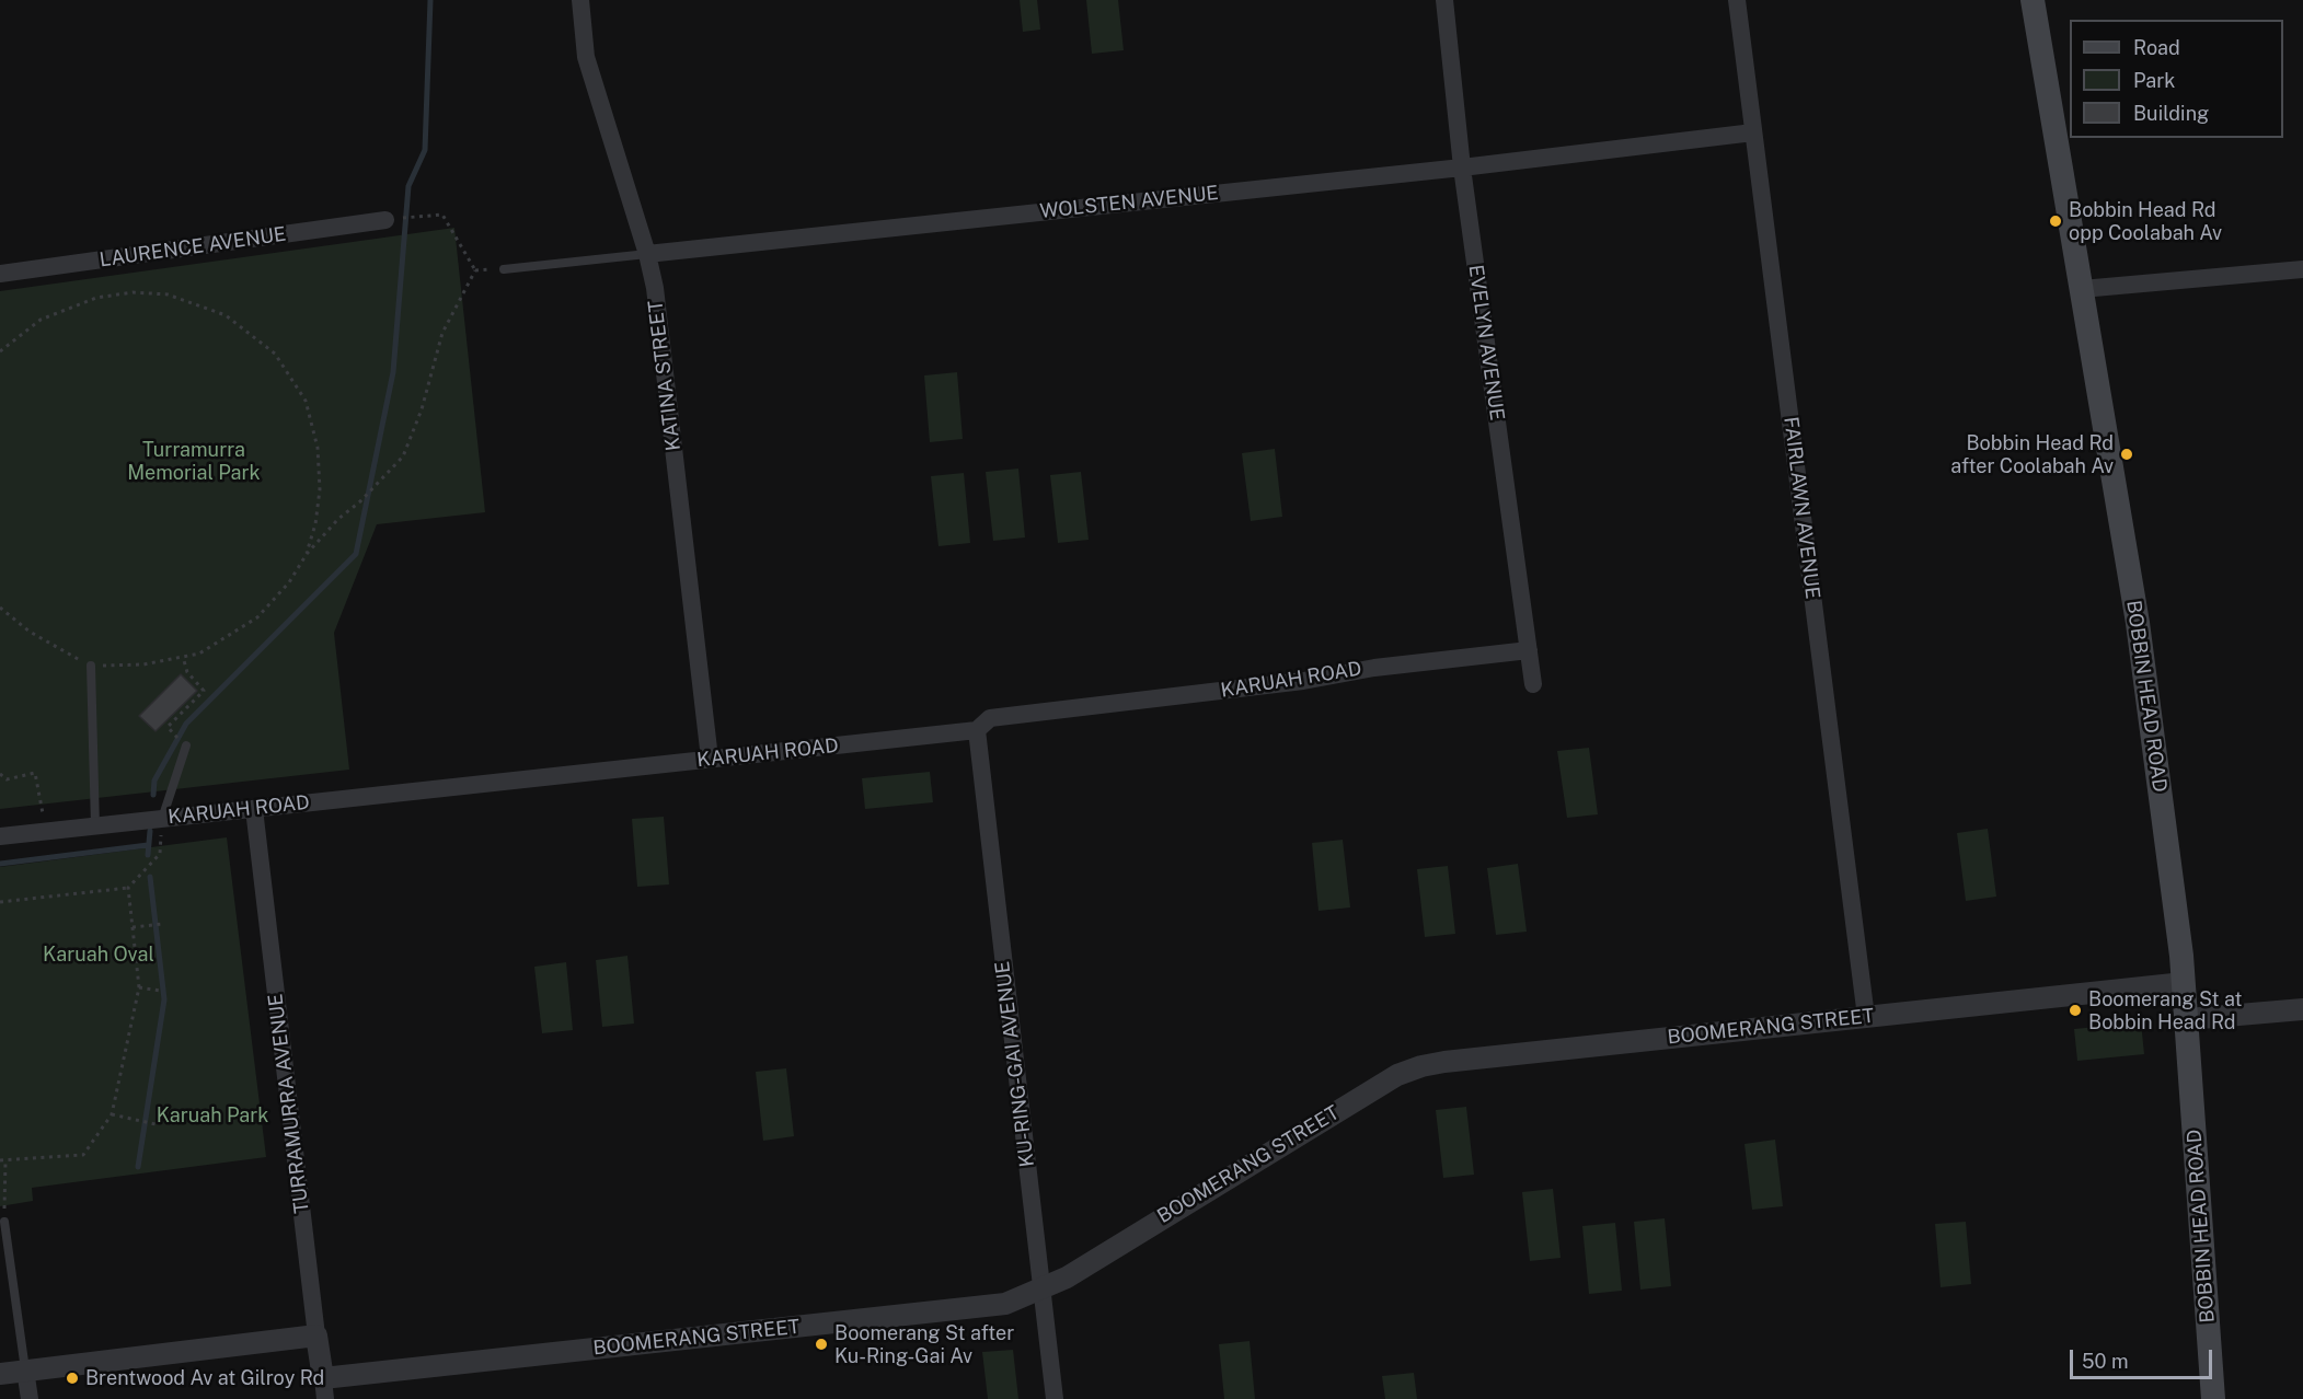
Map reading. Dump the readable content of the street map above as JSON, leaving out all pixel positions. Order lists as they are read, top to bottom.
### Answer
{
  "streets": {
    "main road": ["BOBBIN HEAD ROAD"],
    "street": [
      "WOLSTEN AVENUE",
      "LAURENCE AVENUE",
      "EVELYN AVENUE",
      "KATINA STREET",
      "FAIRLAWN AVENUE",
      "KARUAH ROAD",
      "BOOMERANG STREET",
      "KU-RING-GAI AVENUE",
      "TURRAMURRA AVENUE"
    ]
  },
  "crossings": [
    ["WOLSTEN AVENUE", "EVELYN AVENUE"],
    ["WOLSTEN AVENUE", "KATINA STREET"],
    ["WOLSTEN AVENUE", "FAIRLAWN AVENUE"],
    ["EVELYN AVENUE", "KARUAH ROAD"],
    ["KATINA STREET", "KARUAH ROAD"],
    ["FAIRLAWN AVENUE", "BOOMERANG STREET"],
    ["KARUAH ROAD", "KU-RING-GAI AVENUE"],
    ["KARUAH ROAD", "TURRAMURRA AVENUE"],
    ["BOBBIN HEAD ROAD", "BOOMERANG STREET"],
    ["BOOMERANG STREET", "KU-RING-GAI AVENUE"],
    ["BOOMERANG STREET", "TURRAMURRA AVENUE"]
  ],
  "parks": ["Turramurra Memorial Park", "Karuah Oval", "Karuah Park"],
  "places": [
    "Bobbin Head Rd opp Coolabah Av",
    "Bobbin Head Rd after Coolabah Av",
    "Boomerang St at Bobbin Head Rd",
    "Boomerang St after Ku-Ring-Gai Av",
    "Brentwood Av at Gilroy Rd"
  ],
  "legend": ["Road", "Park", "Building"],
  "scale_bar": "50 m"
}
